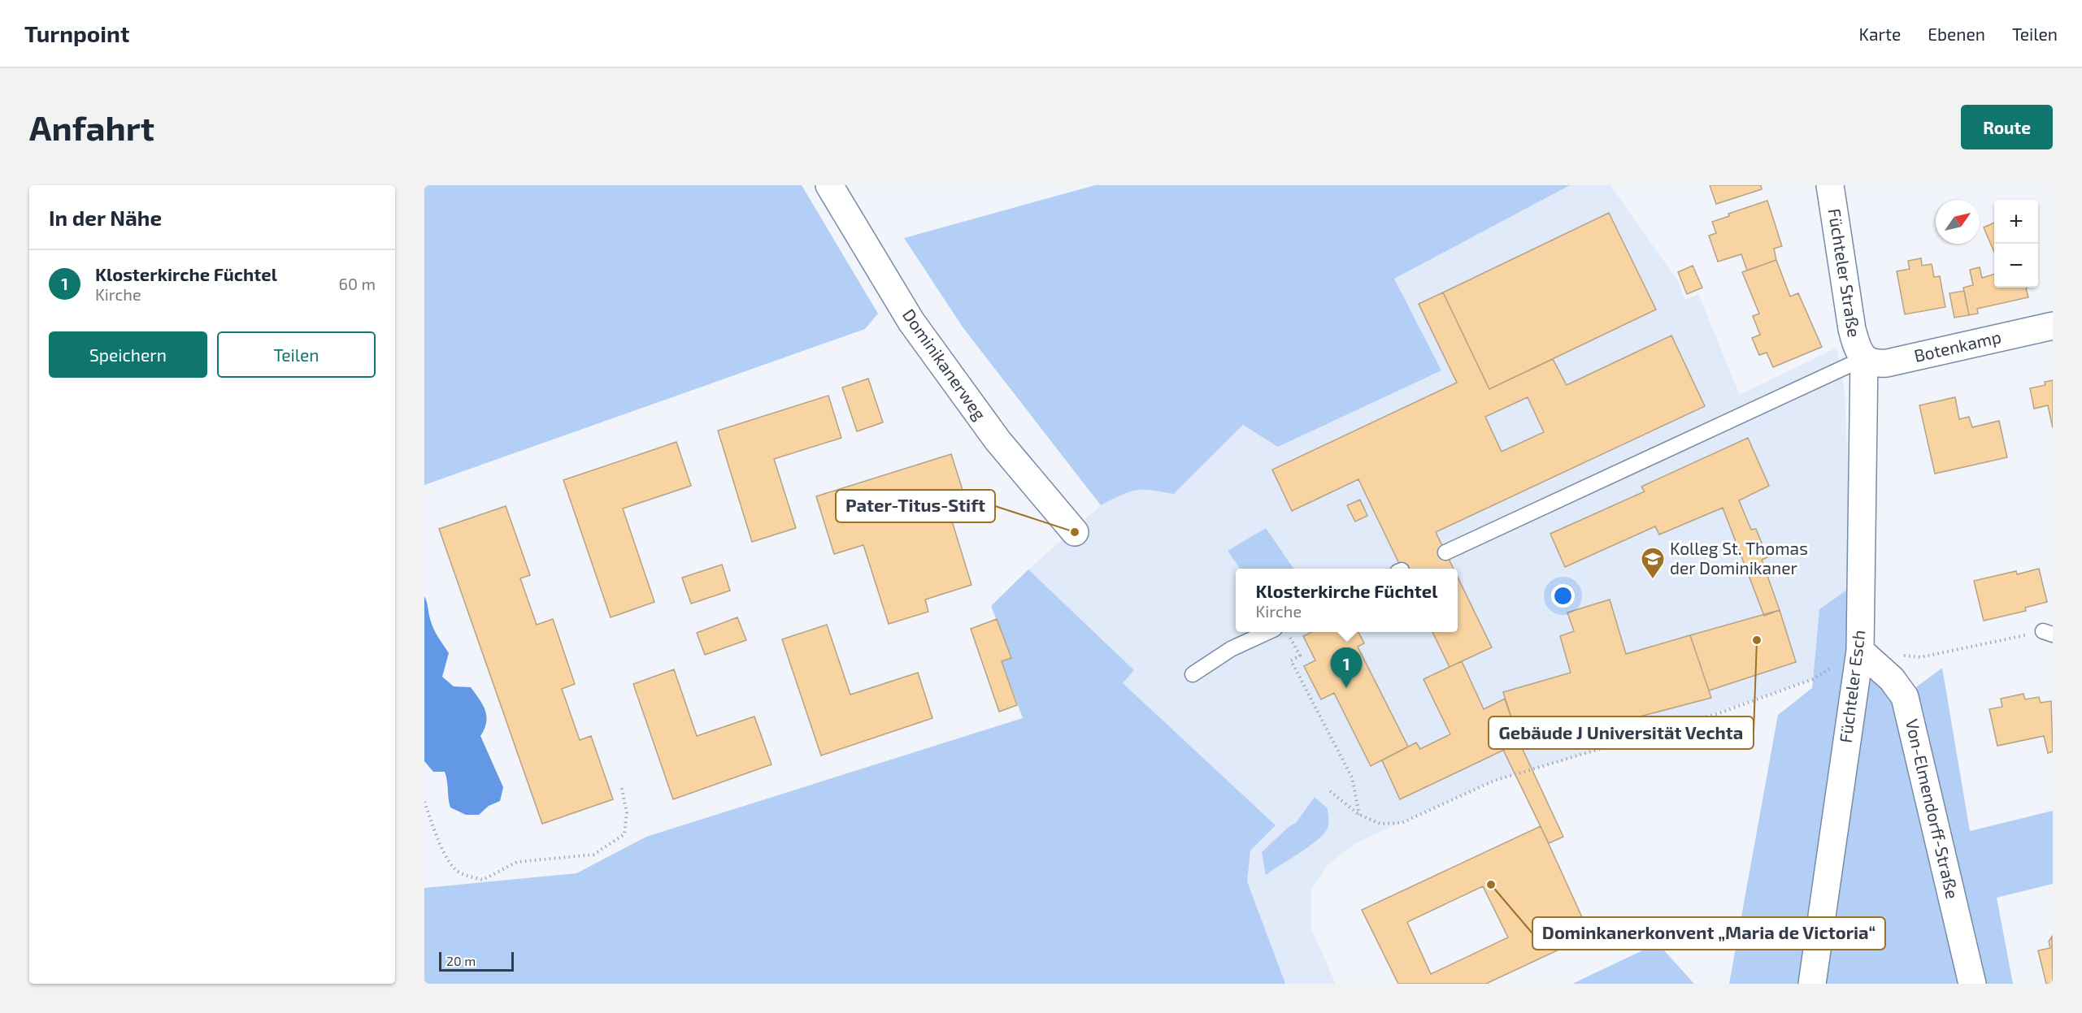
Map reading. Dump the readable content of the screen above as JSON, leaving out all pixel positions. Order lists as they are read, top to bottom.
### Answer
{
  "streets": {
    "street": [
      "Füchteler Straße",
      "Botenkamp",
      "Dominikanerweg",
      "Füchteler Esch",
      "Von-Elmendorff-Straße"
    ]
  },
  "crossings": [
    ["Füchteler Straße", "Botenkamp"],
    ["Füchteler Straße", "Füchteler Esch"],
    ["Botenkamp", "Füchteler Esch"],
    ["Füchteler Esch", "Von-Elmendorff-Straße"]
  ],
  "places": {
    "other": ["Pater-Titus-Stift", "Gebäude J Universität Vechta", "Dominkanerkonvent „Maria de Victoria“"],
    "school or university": ["Kolleg St. Thomas der Dominikaner"]
  },
  "scale_bar": "20 m",
  "north": "top right",
  "page": {
    "header": "Turnpoint",
    "nav": ["Karte", "Ebenen", "Teilen"],
    "buttons": [
      "Route",
      ["Speichern", "Teilen"]
    ],
    "title": "Anfahrt",
    "heading": "In der Nähe",
    "map_buttons": ["+", "−"],
    "list": [
      {
        "mark": "1",
        "name": "Klosterkirche Füchtel",
        "note": "Kirche",
        "value": "60 m"
      }
    ],
    "popup": ["Klosterkirche Füchtel", "Kirche"],
    "pins": "1",
    "scale": "20 m"
  }
}
